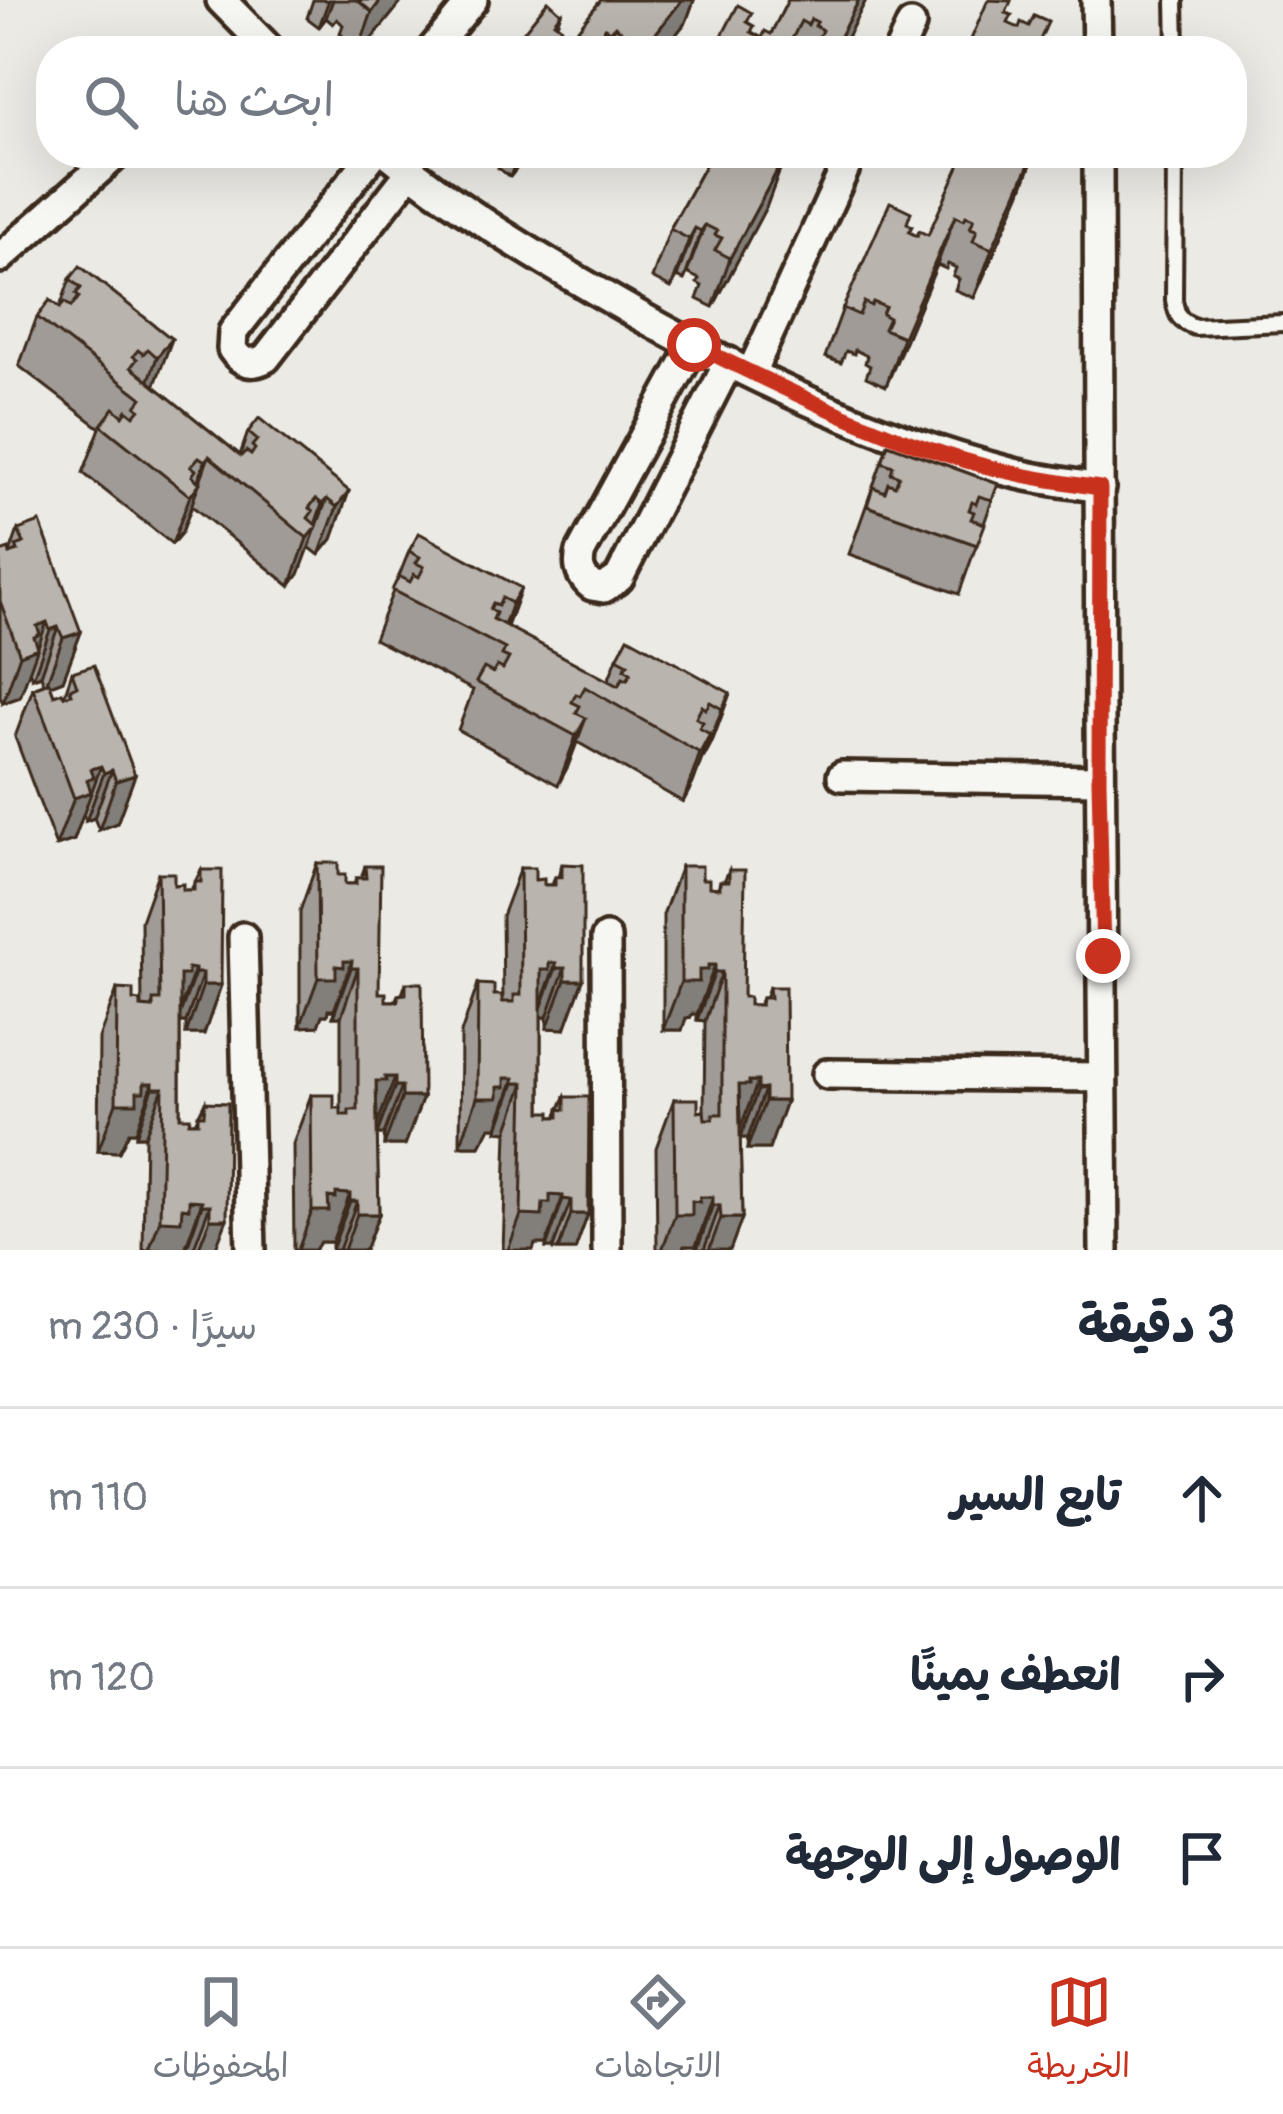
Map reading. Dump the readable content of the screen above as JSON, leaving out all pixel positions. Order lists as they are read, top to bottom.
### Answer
{
  "page": {
    "search": "ابحث هنا",
    "heading": ["3 دقيقة", "سيرًا · 230 m"],
    "list": [
      ["تابع السير", "110 m"],
      ["انعطف يمينًا", "120 m"],
      "الوصول إلى الوجهة"
    ],
    "nav": ["الخريطة", "الاتجاهات", "المحفوظات"]
  }
}
